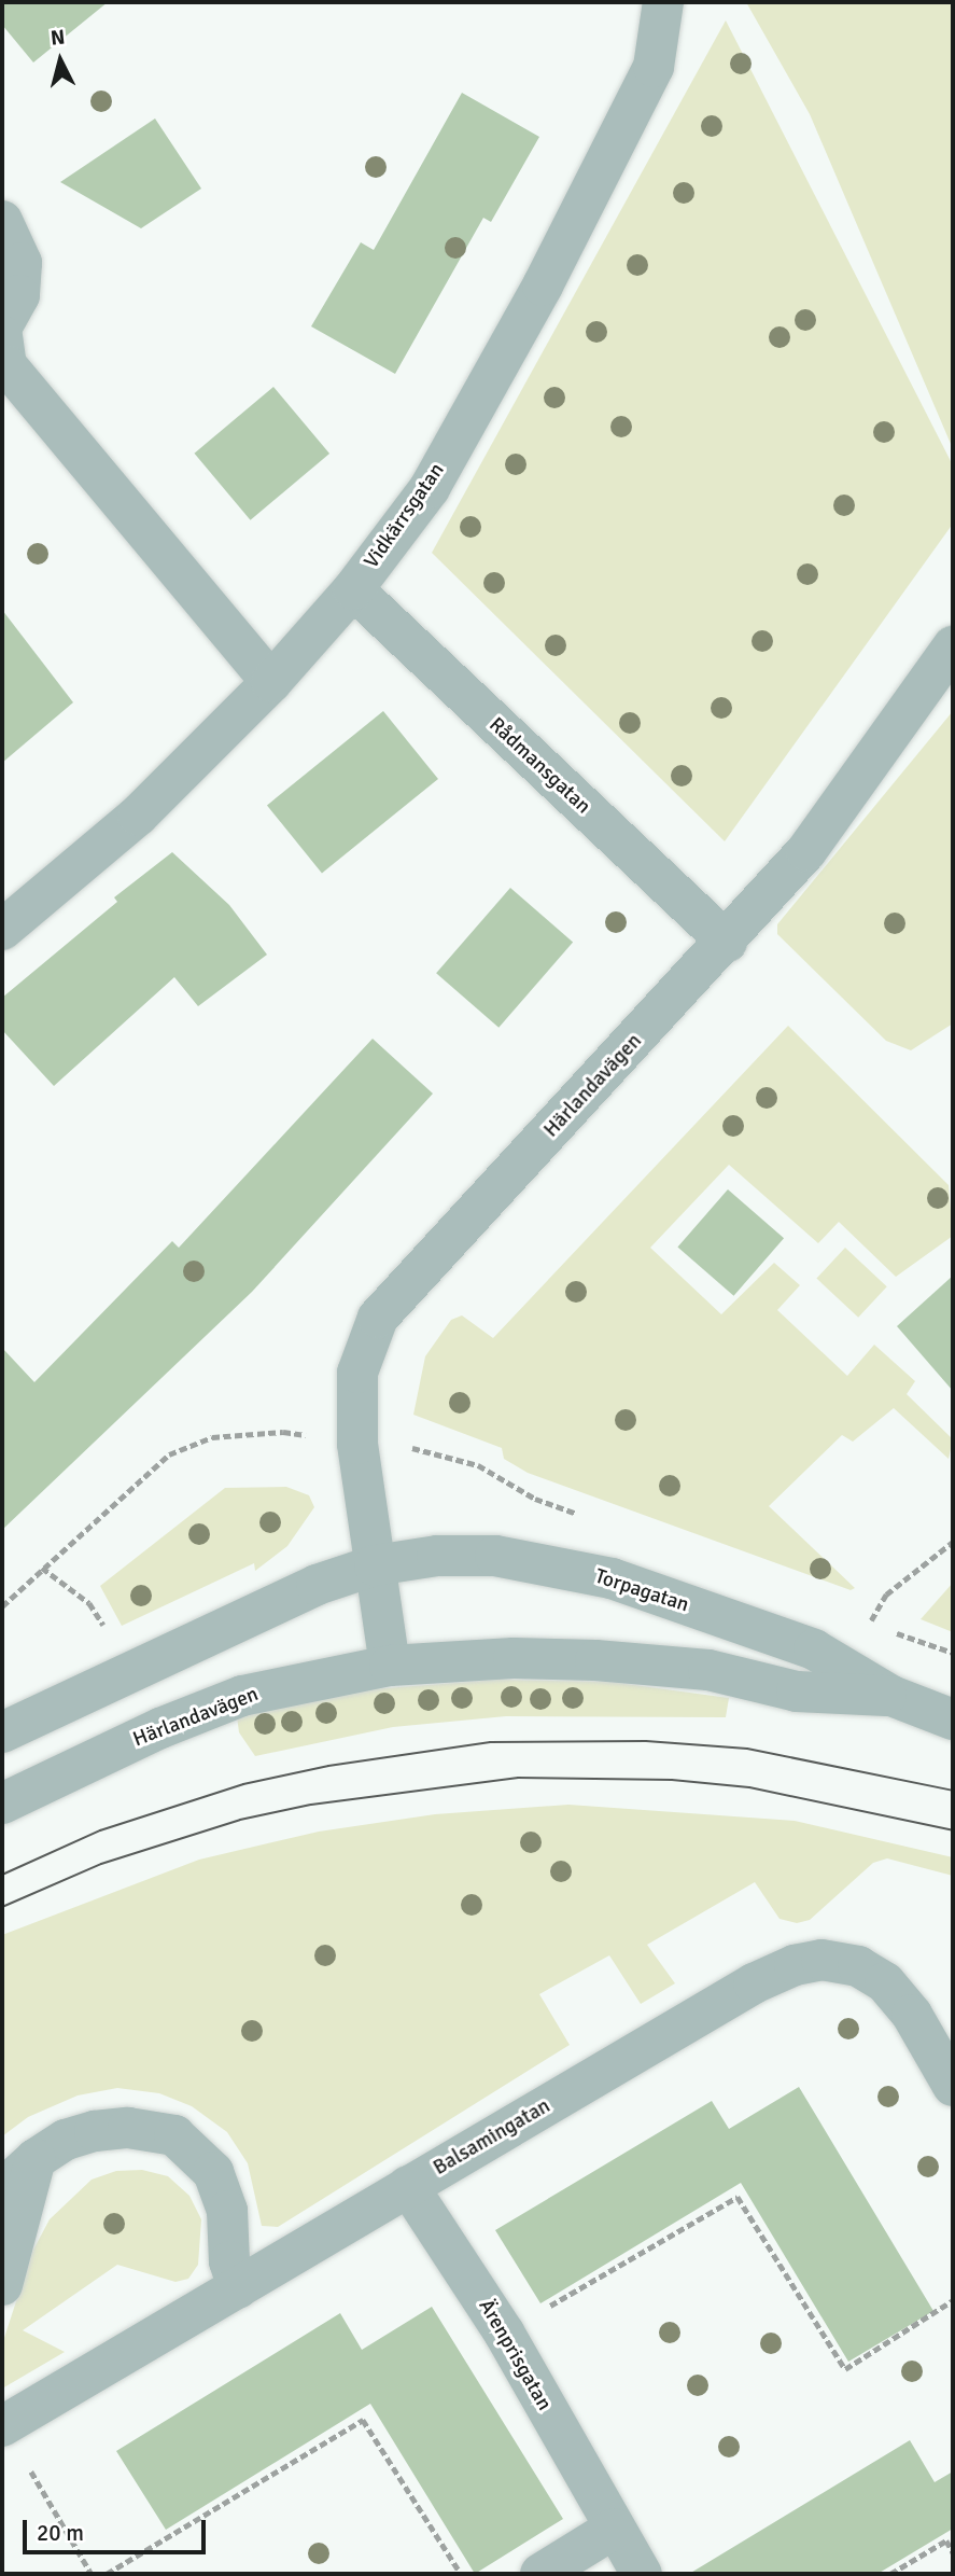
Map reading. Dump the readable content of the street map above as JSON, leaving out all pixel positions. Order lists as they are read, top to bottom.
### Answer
{
  "streets": {
    "street": [
      "Vidkärrsgatan",
      "Rådmansgatan",
      "Härlandavägen",
      "Torpagatan",
      "Balsamingatan",
      "Ärenprisgatan"
    ]
  },
  "crossings": [
    ["Vidkärrsgatan", "Rådmansgatan"],
    ["Rådmansgatan", "Härlandavägen"],
    ["Härlandavägen", "Torpagatan"],
    ["Balsamingatan", "Ärenprisgatan"]
  ],
  "scale_bar": "20 m",
  "north": "top"
}
